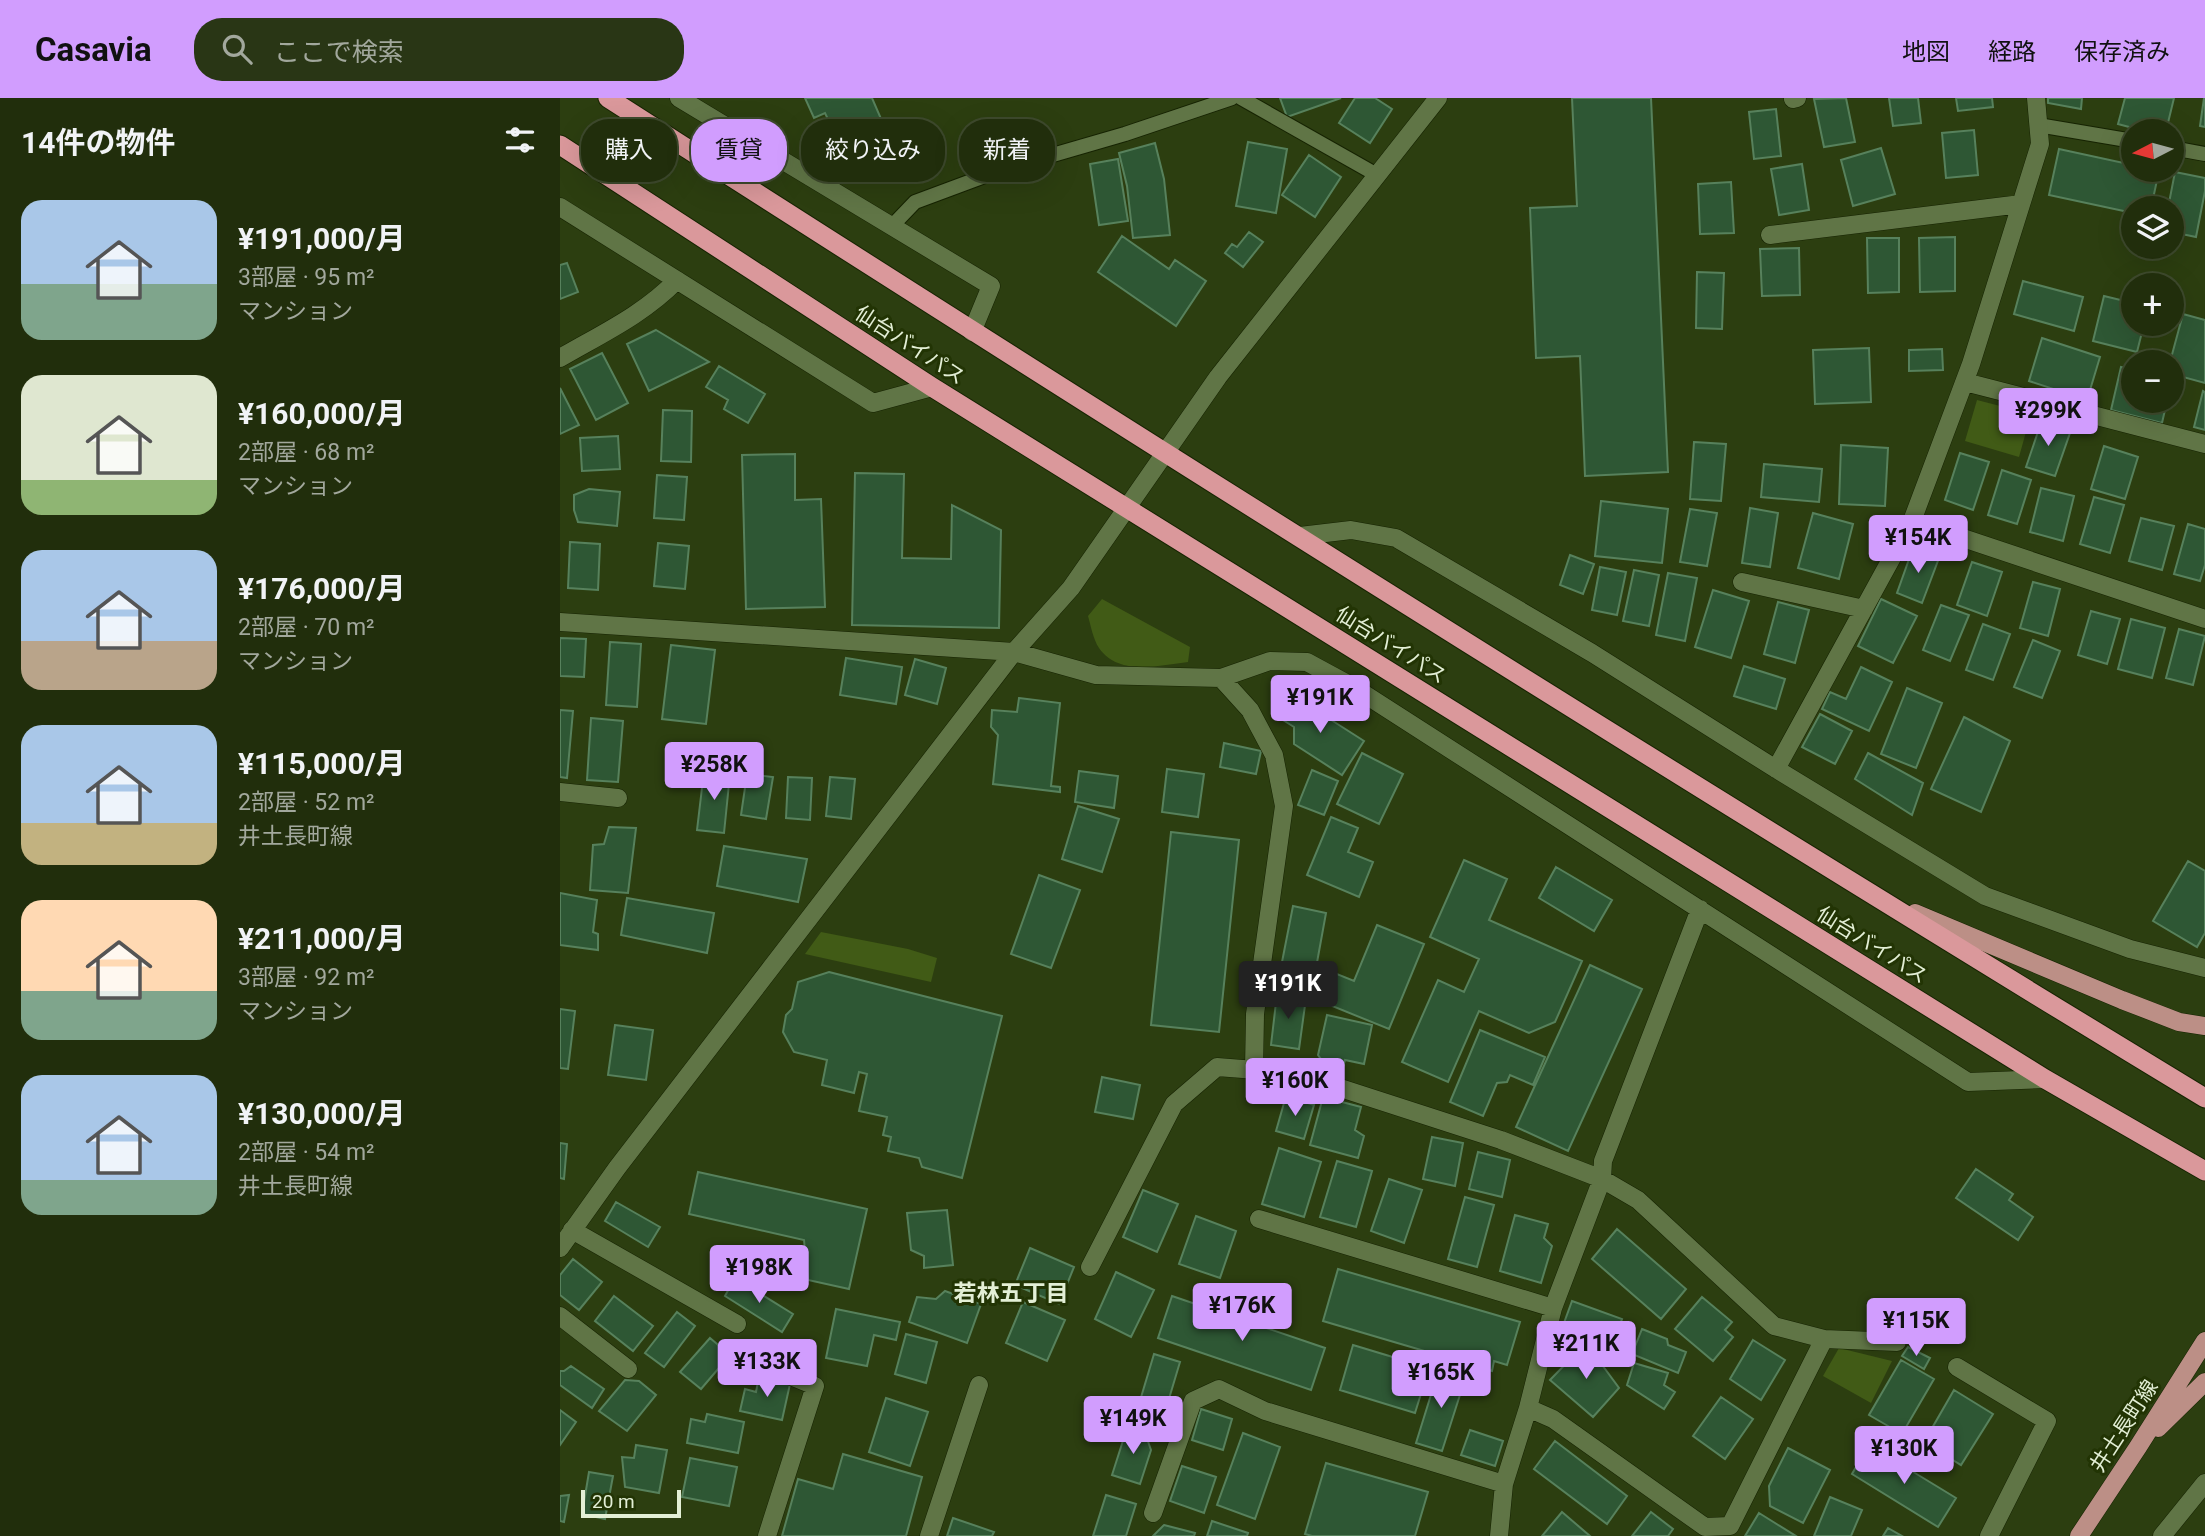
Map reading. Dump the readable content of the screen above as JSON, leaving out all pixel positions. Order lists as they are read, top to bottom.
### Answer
{
  "streets": {
    "highway": ["仙台バイパス"],
    "main road": ["井土長町線"]
  },
  "districts": ["若林五丁目"],
  "scale_bar": "20 m",
  "north": "left",
  "page": {
    "header": "Casavia",
    "search": "ここで検索",
    "nav": ["地図", "経路", "保存済み"],
    "heading": "14件の物件",
    "map_buttons": ["+", "−"],
    "chip": [
      "購入",
      "賃貸",
      "絞り込み",
      "新着"
    ],
    "list": [
      {
        "name": "¥191,000/月",
        "note": "3部屋 · 95 m² · マンション"
      },
      {
        "name": "¥160,000/月",
        "note": "2部屋 · 68 m² · マンション"
      },
      {
        "name": "¥176,000/月",
        "note": "2部屋 · 70 m² · マンション"
      },
      {
        "name": "¥115,000/月",
        "note": "2部屋 · 52 m² · 井土長町線"
      },
      {
        "name": "¥211,000/月",
        "note": "3部屋 · 92 m² · マンション"
      },
      {
        "name": "¥130,000/月",
        "note": "2部屋 · 54 m² · 井土長町線"
      }
    ],
    "price": [
      "¥299K",
      "¥154K",
      "¥191K",
      "¥258K",
      "¥191K",
      "¥160K",
      "¥198K",
      "¥176K",
      "¥115K",
      "¥211K",
      "¥133K",
      "¥165K",
      "¥149K",
      "¥130K"
    ],
    "scale": "20 m"
  }
}
